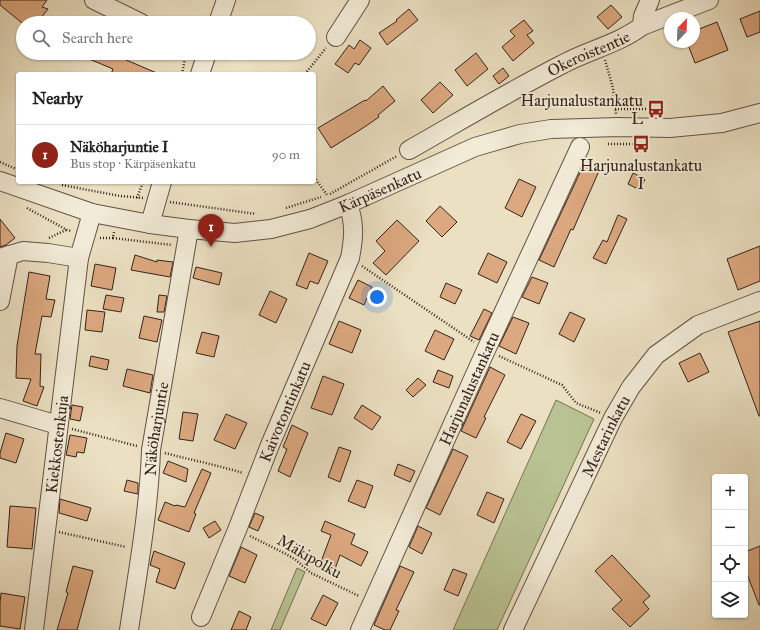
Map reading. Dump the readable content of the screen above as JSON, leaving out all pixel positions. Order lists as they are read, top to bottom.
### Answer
{
  "streets": {
    "street": [
      "Okeroistentie",
      "Kärpäsenkatu",
      "Harjunalustankatu",
      "Kaivotontinkatu",
      "Näköharjuntie",
      "Mestarinkatu",
      "Kiekkostenkuja"
    ],
    "path": ["Mäkipolku"]
  },
  "crossings": [
    ["Kärpäsenkatu", "Kaivotontinkatu"],
    ["Kärpäsenkatu", "Näköharjuntie"],
    ["Kärpäsenkatu", "Kiekkostenkuja"],
    ["Harjunalustankatu", "Mäkipolku"],
    ["Kaivotontinkatu", "Mäkipolku"]
  ],
  "places": {
    "bus stop": ["Harjunalustankatu L", "Harjunalustankatu I"]
  },
  "north": "top right",
  "page": {
    "search": "Search here",
    "heading": "Nearby",
    "list": [
      {
        "mark": "1",
        "name": "Näköharjuntie I",
        "note": "Bus stop · Kärpäsenkatu",
        "value": "90 m"
      }
    ],
    "pins": "1",
    "map_buttons": ["+", "−"]
  }
}
